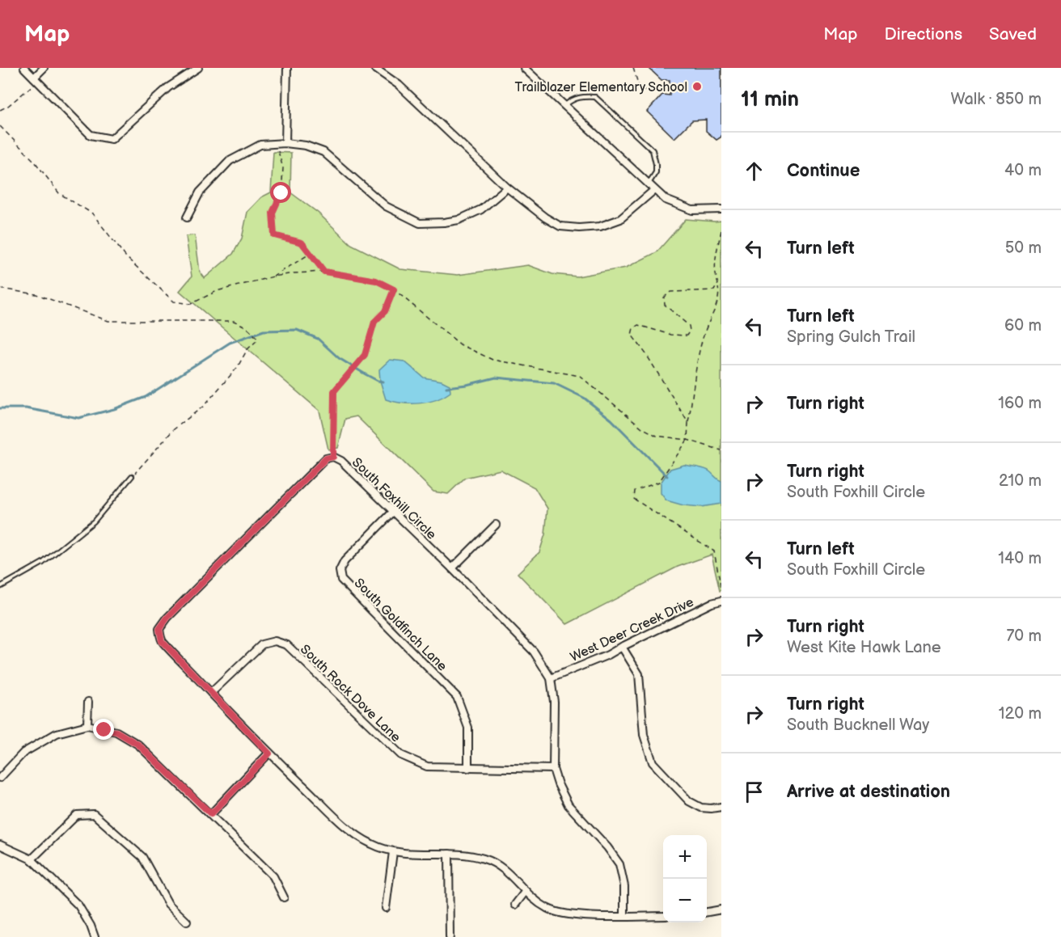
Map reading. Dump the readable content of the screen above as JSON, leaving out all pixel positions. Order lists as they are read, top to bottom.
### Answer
{
  "streets": {
    "street": [
      "South Foxhill Circle",
      "South Goldfinch Lane",
      "West Deer Creek Drive",
      "South Rock Dove Lane"
    ]
  },
  "crossings": [
    ["South Foxhill Circle", "South Goldfinch Lane"],
    ["South Foxhill Circle", "West Deer Creek Drive"],
    ["South Foxhill Circle", "South Rock Dove Lane"],
    ["South Goldfinch Lane", "South Rock Dove Lane"]
  ],
  "places": ["Trailblazer Elementary School"],
  "page": {
    "header": "Map",
    "nav": ["Map", "Directions", "Saved"],
    "heading": ["11 min", "Walk · 850 m"],
    "list": [
      ["Continue", "40 m"],
      ["Turn left", "50 m"],
      ["Turn left", "Spring Gulch Trail", "60 m"],
      ["Turn right", "160 m"],
      ["Turn right", "South Foxhill Circle", "210 m"],
      ["Turn left", "South Foxhill Circle", "140 m"],
      ["Turn right", "West Kite Hawk Lane", "70 m"],
      ["Turn right", "South Bucknell Way", "120 m"],
      "Arrive at destination"
    ],
    "map_buttons": ["+", "−"]
  }
}
